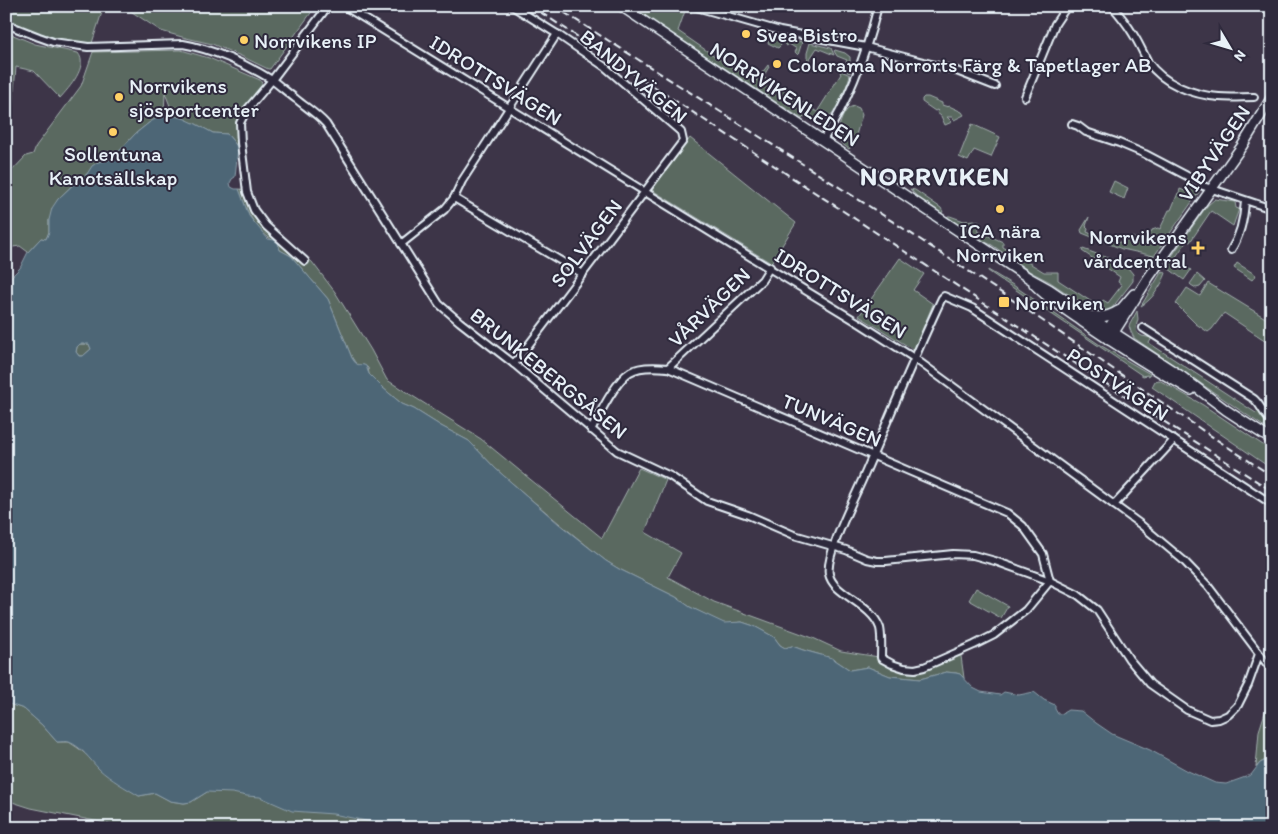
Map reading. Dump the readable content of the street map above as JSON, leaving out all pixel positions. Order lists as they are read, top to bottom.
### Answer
{
  "streets": {
    "main road": ["NORRVIKENLEDEN", "VIBYVÄGEN"],
    "street": [
      "BANDYVÄGEN",
      "IDROTTSVÄGEN",
      "SOLVÄGEN",
      "VÅRVÄGEN",
      "BRUNKEBERGSÅSEN",
      "POSTVÄGEN",
      "TUNVÄGEN"
    ]
  },
  "crossings": [
    ["BANDYVÄGEN", "SOLVÄGEN"],
    ["IDROTTSVÄGEN", "SOLVÄGEN"],
    ["IDROTTSVÄGEN", "VÅRVÄGEN"],
    ["IDROTTSVÄGEN", "BRUNKEBERGSÅSEN"],
    ["IDROTTSVÄGEN", "POSTVÄGEN"],
    ["NORRVIKENLEDEN", "VIBYVÄGEN"],
    ["SOLVÄGEN", "BRUNKEBERGSÅSEN"],
    ["VÅRVÄGEN", "TUNVÄGEN"],
    ["BRUNKEBERGSÅSEN", "TUNVÄGEN"]
  ],
  "districts": ["NORRVIKEN"],
  "places": {
    "other": [
      "Svea Bistro",
      "Norrvikens IP",
      "Colorama Norrorts Färg & Tapetlager AB",
      "Norrvikens sjösportcenter",
      "Sollentuna Kanotsällskap",
      "ICA nära Norrviken"
    ],
    "health": ["Norrvikens vårdcentral"],
    "transit": ["Norrviken"]
  },
  "north": "bottom right"
}
